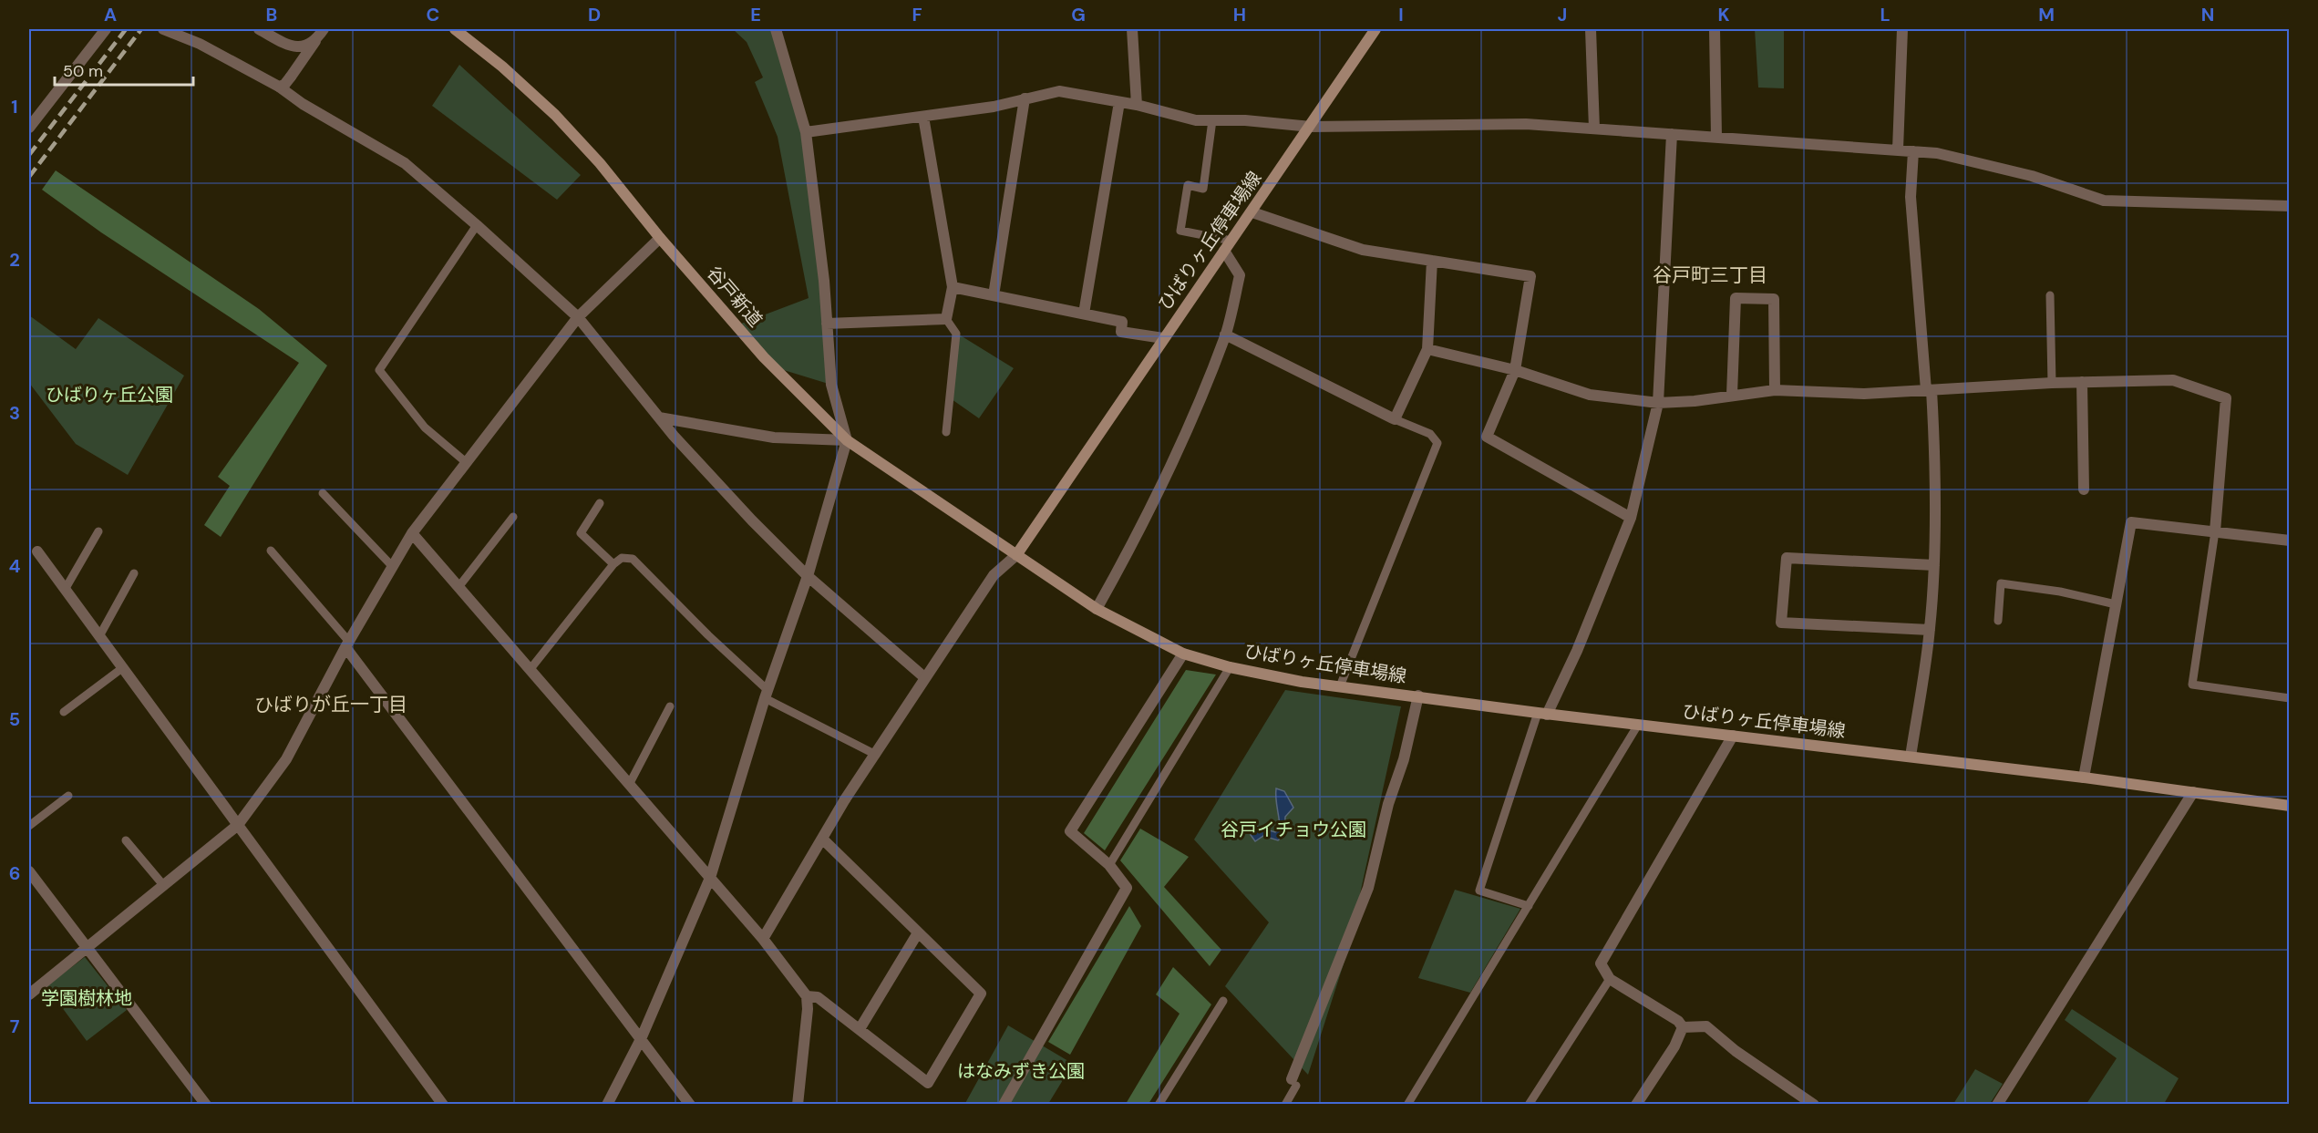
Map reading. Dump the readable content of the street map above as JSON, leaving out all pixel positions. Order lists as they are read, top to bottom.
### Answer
{
  "streets": {
    "main road": ["ひばりヶ丘停車場線", "谷戸新道"]
  },
  "crossings": [
    ["ひばりヶ丘停車場線", "谷戸新道"]
  ],
  "districts": ["谷戸町三丁目", "ひばりが丘一丁目"],
  "parks": [
    "ひばりヶ丘公園",
    "谷戸イチョウ公園",
    "学園樹林地",
    "はなみずき公園"
  ],
  "scale_bar": "50 m",
  "grid": {
    "columns": [
      "A",
      "B",
      "C",
      "D",
      "E",
      "F",
      "G",
      "H",
      "I",
      "J",
      "K",
      "L",
      "M",
      "N"
    ],
    "rows": [
      "1",
      "2",
      "3",
      "4",
      "5",
      "6",
      "7"
    ]
  }
}
